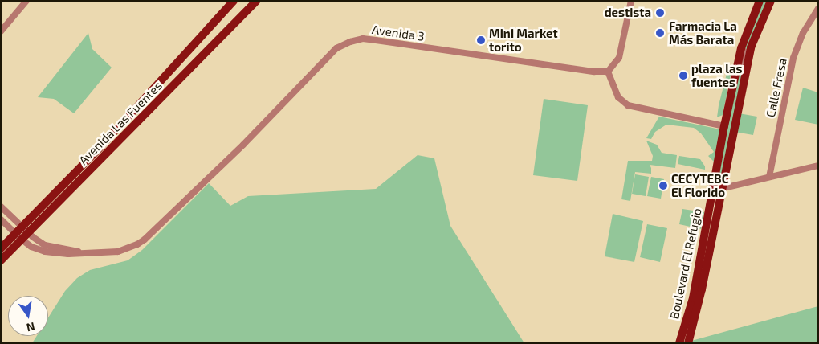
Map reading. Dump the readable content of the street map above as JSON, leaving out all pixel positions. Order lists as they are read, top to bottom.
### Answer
{
  "streets": {
    "main road": ["Avenida Las Fuentes", "Boulevard El Refugio"],
    "street": ["Avenida 3", "Calle Fresa"]
  },
  "crossings": [
    ["Avenida 3", "Avenida Las Fuentes"]
  ],
  "places": [
    "destista",
    "Farmacia La Más Barata",
    "Mini Market torito",
    "plaza las fuentes",
    "CECYTEBC El Florido"
  ],
  "north": "bottom"
}
